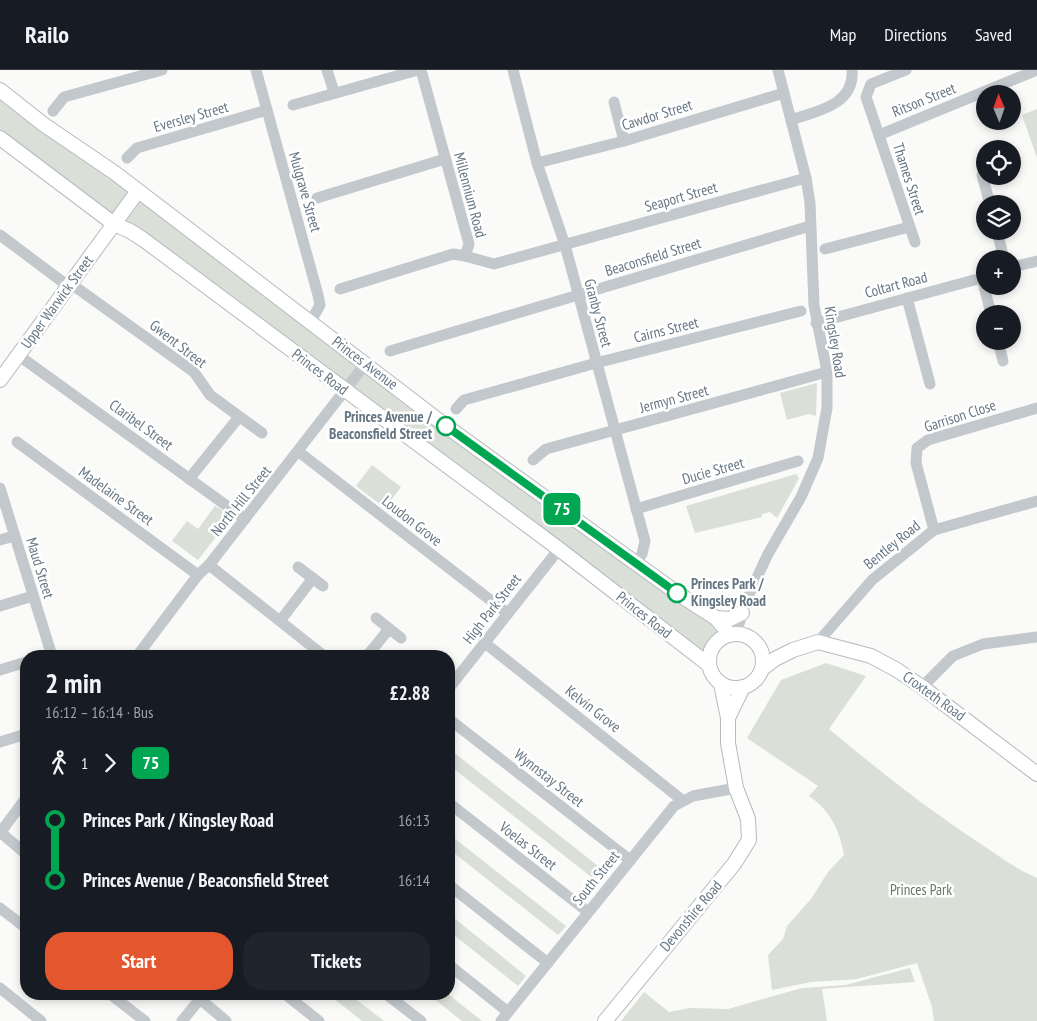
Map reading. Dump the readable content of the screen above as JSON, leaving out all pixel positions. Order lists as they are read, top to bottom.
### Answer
{
  "streets": {
    "main road": [
      "Upper Warwick Street",
      "Princes Avenue",
      "Princes Road",
      "Croxteth Road",
      "Devonshire Road"
    ],
    "street": [
      "Ritson Street",
      "Cawdor Street",
      "Eversley Street",
      "Thames Street",
      "Mulgrave Street",
      "Millennium Road",
      "Seaport Street",
      "Beaconsfield Street",
      "Coltart Road",
      "Granby Street",
      "Cairns Street",
      "Kingsley Road",
      "Gwent Street",
      "Jermyn Street",
      "Garrison Close",
      "Claribel Street",
      "Ducie Street",
      "Madelaine Street",
      "North Hill Street",
      "Loudon Grove",
      "Bentley Road",
      "Maud Street",
      "High Park Street",
      "Kelvin Grove",
      "Wynnstay Street",
      "Voelas Street",
      "South Street"
    ]
  },
  "crossings": [
    ["Ritson Street", "Thames Street"],
    ["Cawdor Street", "Granby Street"],
    ["Cawdor Street", "Kingsley Road"],
    ["Eversley Street", "Mulgrave Street"],
    ["Mulgrave Street", "Princes Avenue"],
    ["Millennium Road", "Seaport Street"],
    ["Millennium Road", "Granby Street"],
    ["Seaport Street", "Granby Street"],
    ["Seaport Street", "Kingsley Road"],
    ["Beaconsfield Street", "Granby Street"],
    ["Beaconsfield Street", "Kingsley Road"],
    ["Coltart Road", "Kingsley Road"],
    ["Upper Warwick Street", "Gwent Street"],
    ["Upper Warwick Street", "Princes Avenue"],
    ["Upper Warwick Street", "Princes Road"],
    ["Upper Warwick Street", "Claribel Street"],
    ["Granby Street", "Cairns Street"],
    ["Granby Street", "Princes Avenue"],
    ["Granby Street", "Jermyn Street"],
    ["Granby Street", "Ducie Street"],
    ["Kingsley Road", "Princes Avenue"],
    ["Kingsley Road", "Princes Road"],
    ["Kingsley Road", "Jermyn Street"],
    ["Princes Avenue", "Princes Road"],
    ["Princes Avenue", "North Hill Street"],
    ["Princes Road", "North Hill Street"],
    ["Princes Road", "High Park Street"],
    ["Garrison Close", "Bentley Road"],
    ["Claribel Street", "North Hill Street"],
    ["Madelaine Street", "North Hill Street"],
    ["North Hill Street", "Loudon Grove"],
    ["Loudon Grove", "High Park Street"],
    ["Bentley Road", "Croxteth Road"],
    ["High Park Street", "Kelvin Grove"],
    ["Kelvin Grove", "South Street"],
    ["Wynnstay Street", "South Street"],
    ["Voelas Street", "South Street"]
  ],
  "parks": ["Princes Park"],
  "places": ["Princes Avenue / Beaconsfield Street", "Princes Park / Kingsley Road"],
  "lines": ["bus line 75"],
  "north": "top",
  "page": {
    "header": "Railo",
    "nav": ["Map", "Directions", "Saved"],
    "on_map": "75",
    "map_buttons": ["+", "−"],
    "heading": ["2 min", "16:12 – 16:14 · Bus", "£2.88"],
    "legs": ["1", "75"],
    "list": [
      {
        "name": "Princes Park / Kingsley Road",
        "value": "16:13"
      },
      {
        "name": "Princes Avenue / Beaconsfield Street",
        "value": "16:14"
      }
    ],
    "buttons": ["Start", "Tickets"]
  }
}
